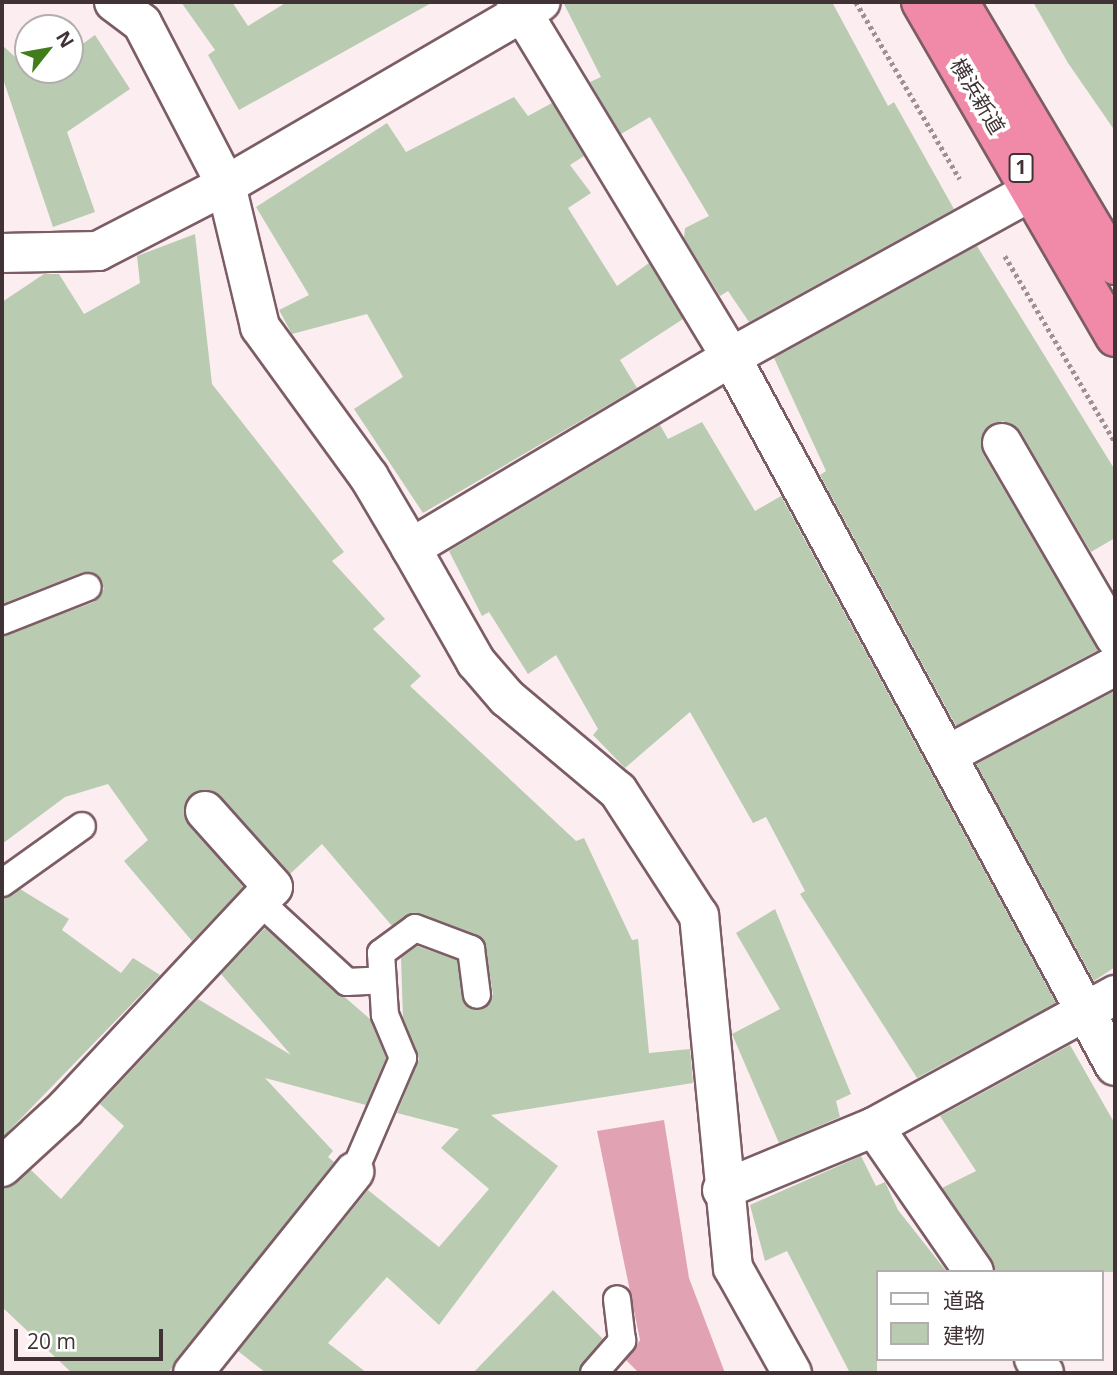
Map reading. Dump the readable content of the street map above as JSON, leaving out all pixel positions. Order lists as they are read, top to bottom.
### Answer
{
  "streets": {
    "highway": ["横浜新道", "1"]
  },
  "legend": ["道路", "建物"],
  "scale_bar": "20 m",
  "north": "top right"
}
